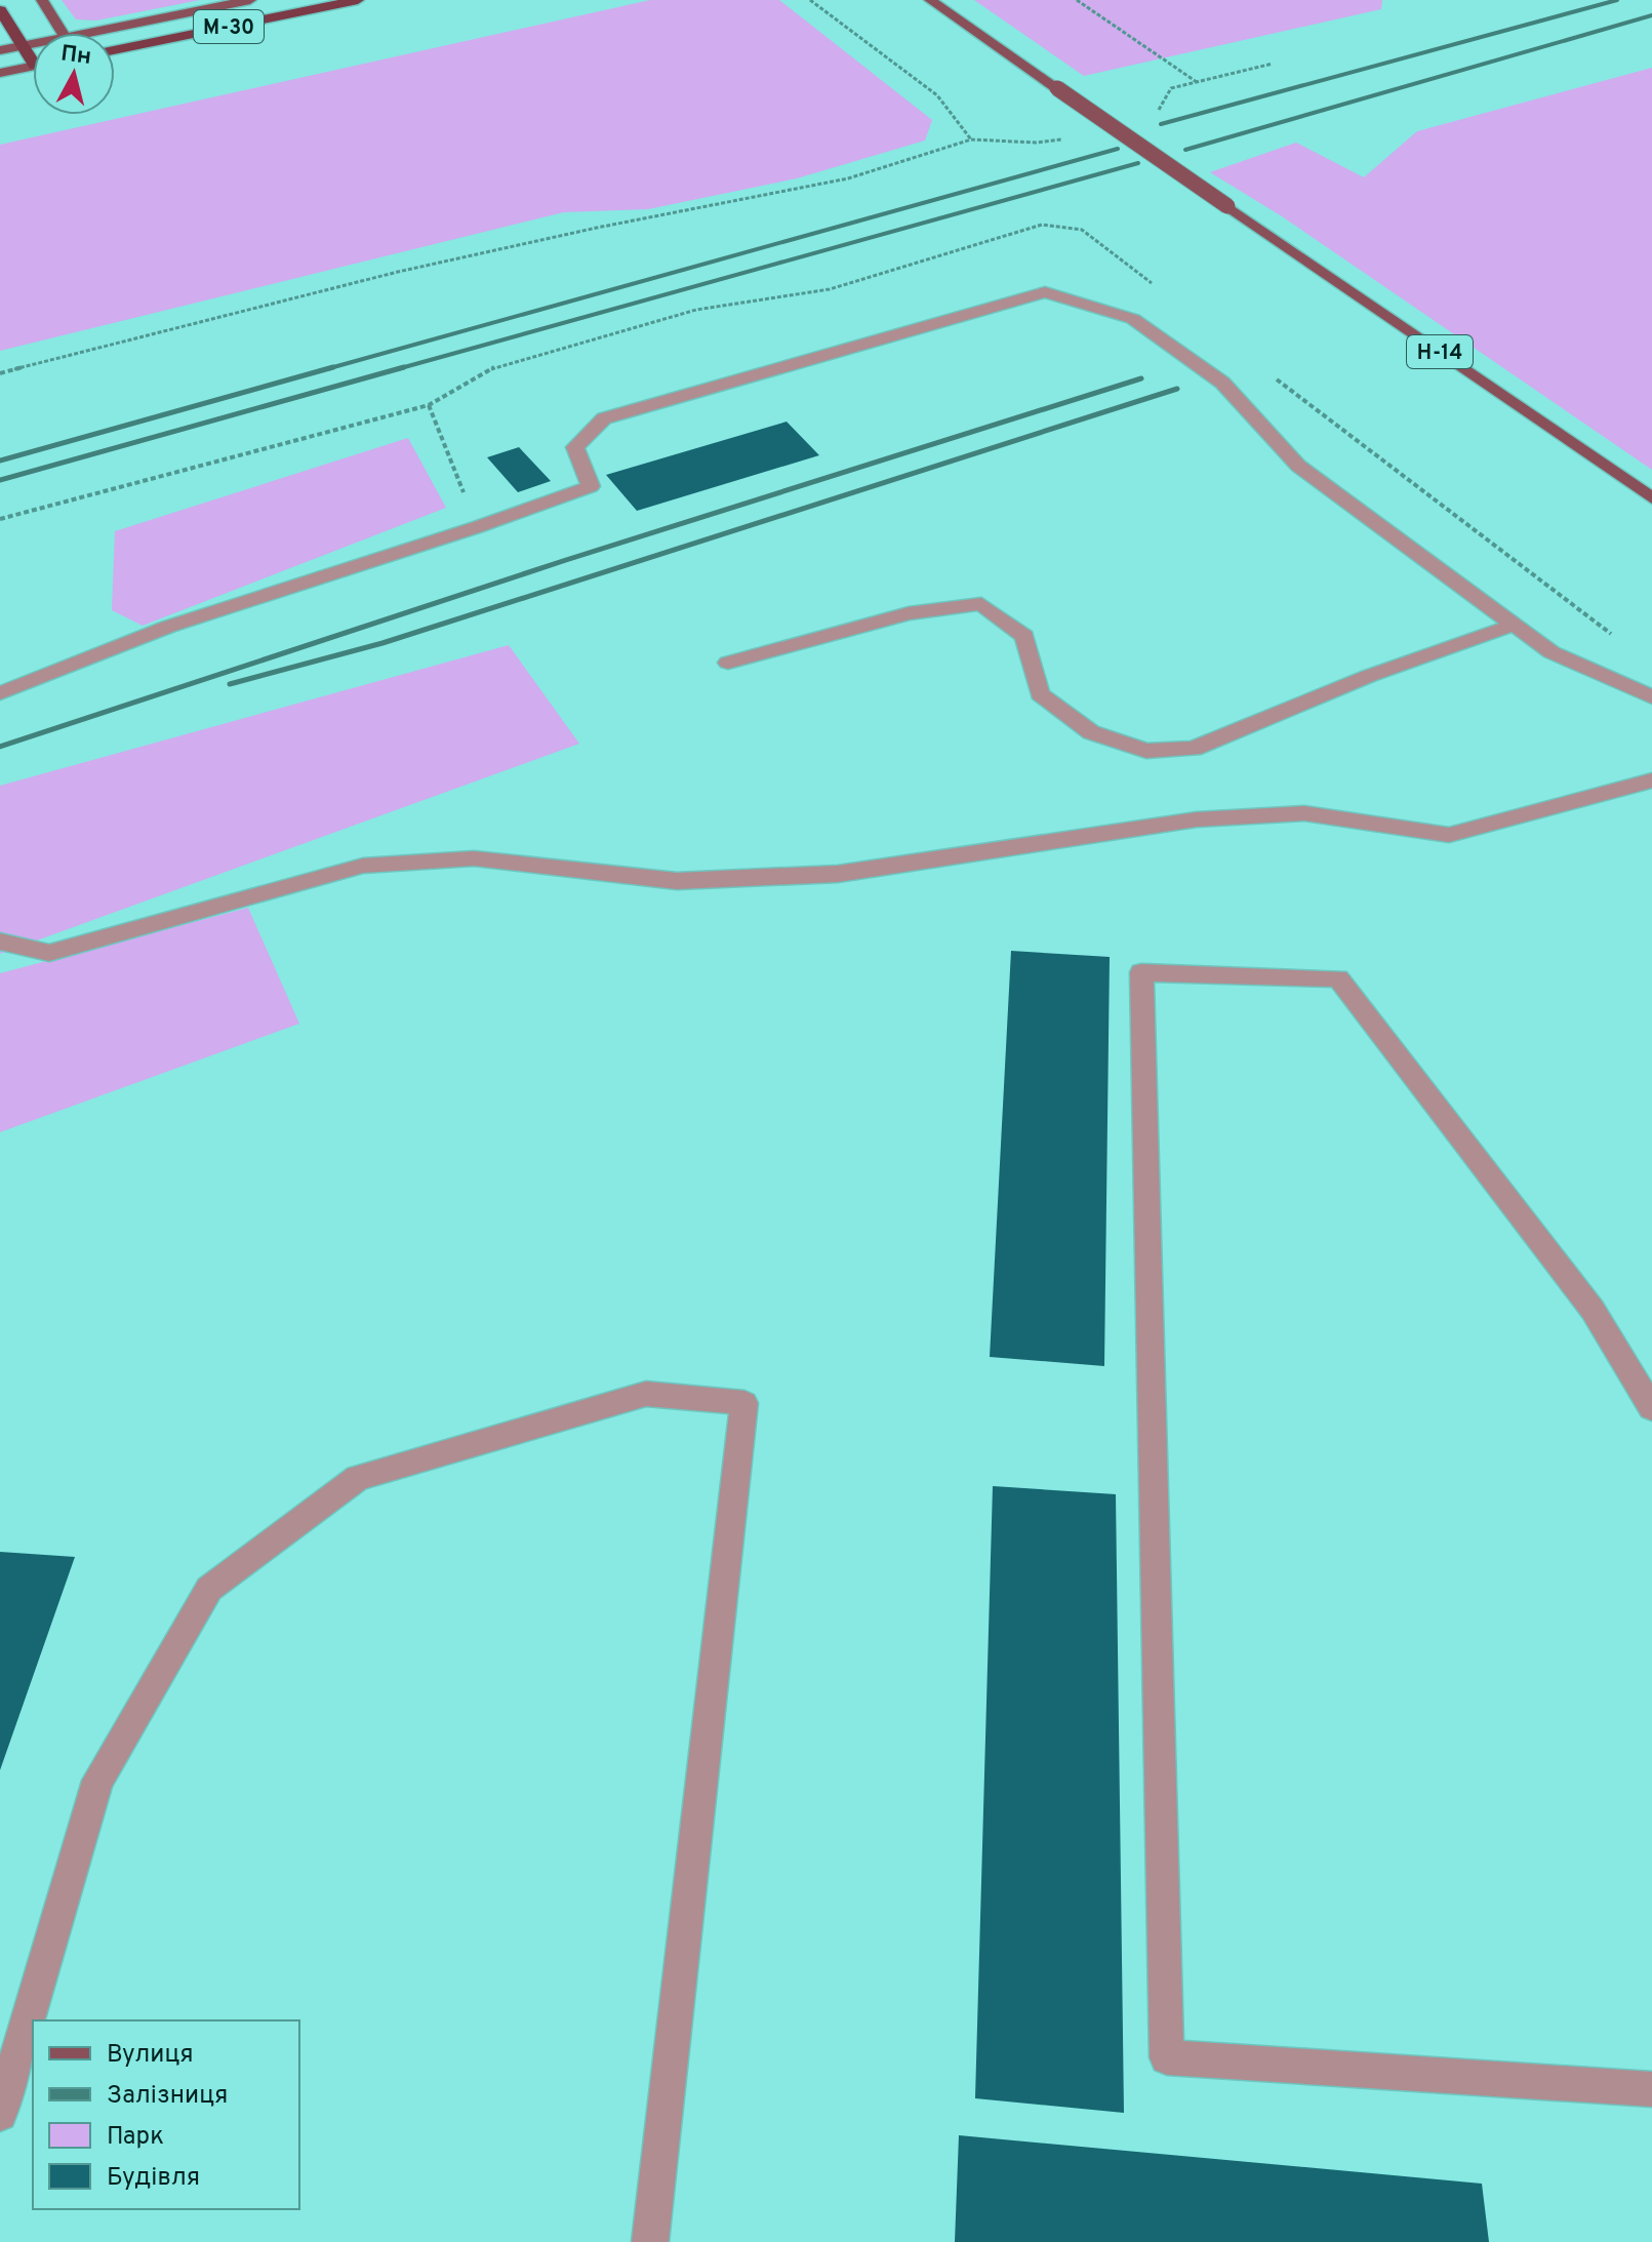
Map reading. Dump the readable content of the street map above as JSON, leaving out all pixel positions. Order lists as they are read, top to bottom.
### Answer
{
  "streets": {
    "highway": ["М-30"],
    "main road": ["Н-14"]
  },
  "legend": [
    "Вулиця",
    "Залізниця",
    "Парк",
    "Будівля"
  ],
  "north": "top"
}
